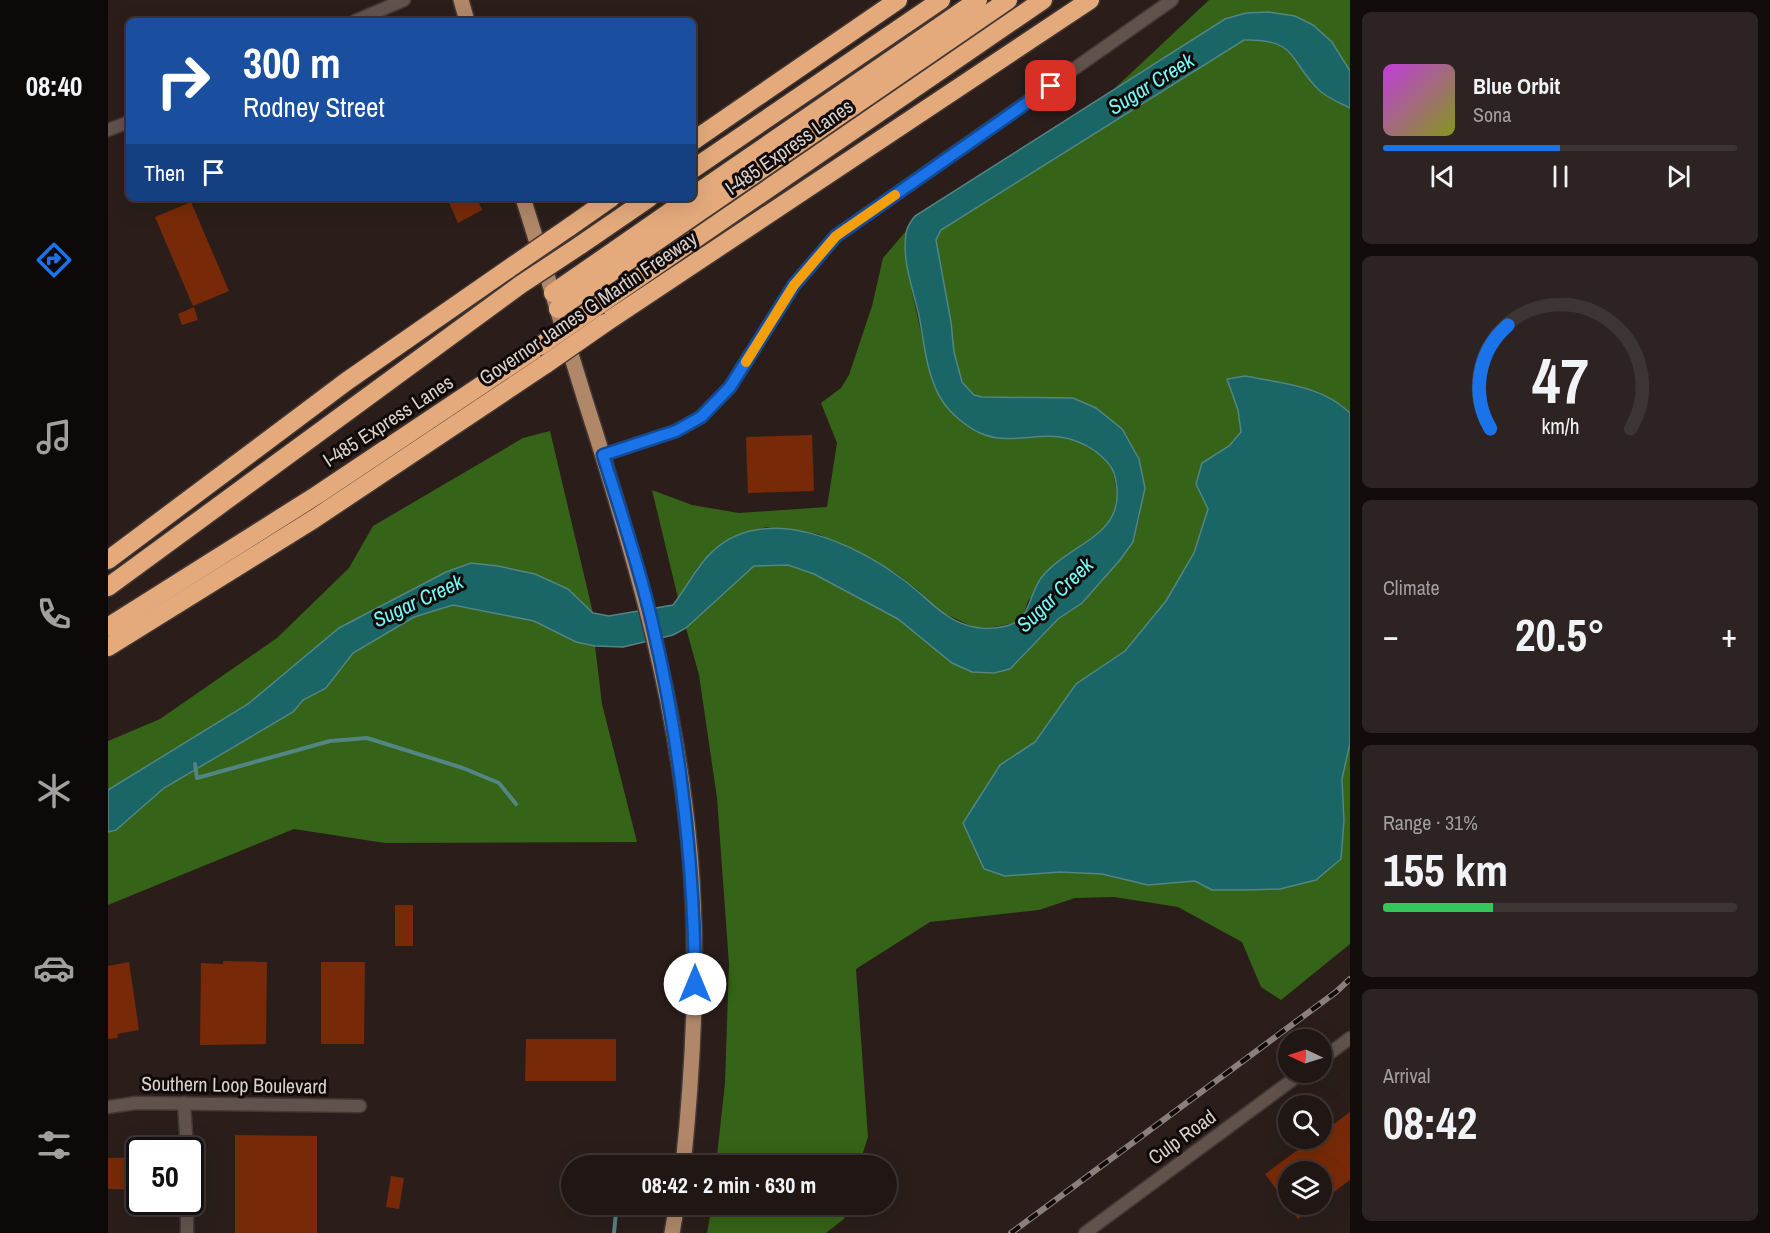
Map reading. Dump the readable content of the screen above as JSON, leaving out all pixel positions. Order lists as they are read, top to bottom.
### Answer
{
  "streets": {
    "highway": ["I-485 Express Lanes", "Governor James G Martin Freeway"],
    "street": ["Southern Loop Boulevard", "Culp Road"]
  },
  "water": ["Sugar Creek"],
  "north": "left",
  "page": {
    "tabs": "08:40",
    "turn": ["300 m", "Rodney Street"],
    "song": ["Blue Orbit", "Sona"],
    "then": "Then",
    "tile": [
      "Climate",
      ["Range · 31%", "155 km"],
      ["Arrival", "08:42"]
    ],
    "heat": ["−", "20.5°", "+"],
    "limit": "50",
    "trip": "08:42 · 2 min · 630 m",
    "gauge": ["47", "km/h"]
  }
}
